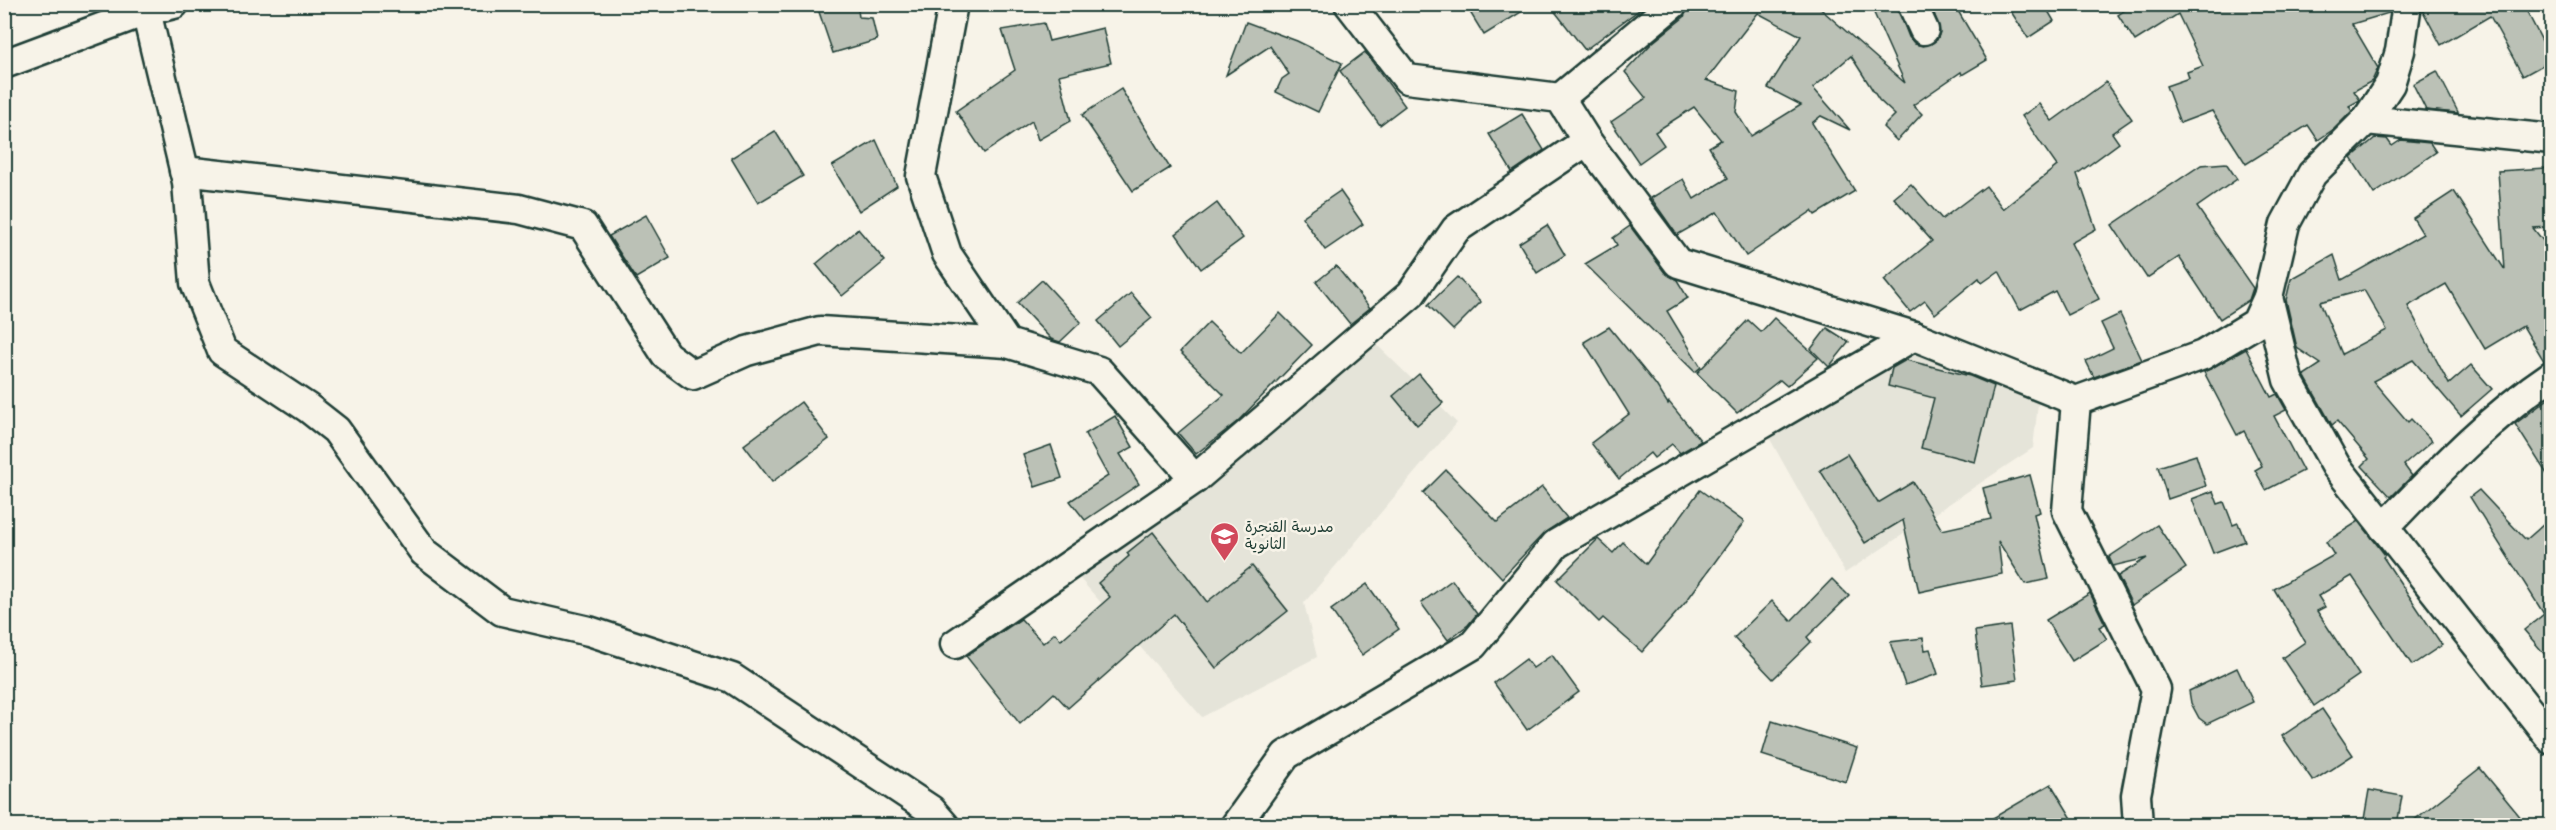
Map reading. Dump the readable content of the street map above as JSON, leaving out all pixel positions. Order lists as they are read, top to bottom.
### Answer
{
  "places": {
    "school or university": ["مدرسة القنجرة الثانوية"]
  }
}
